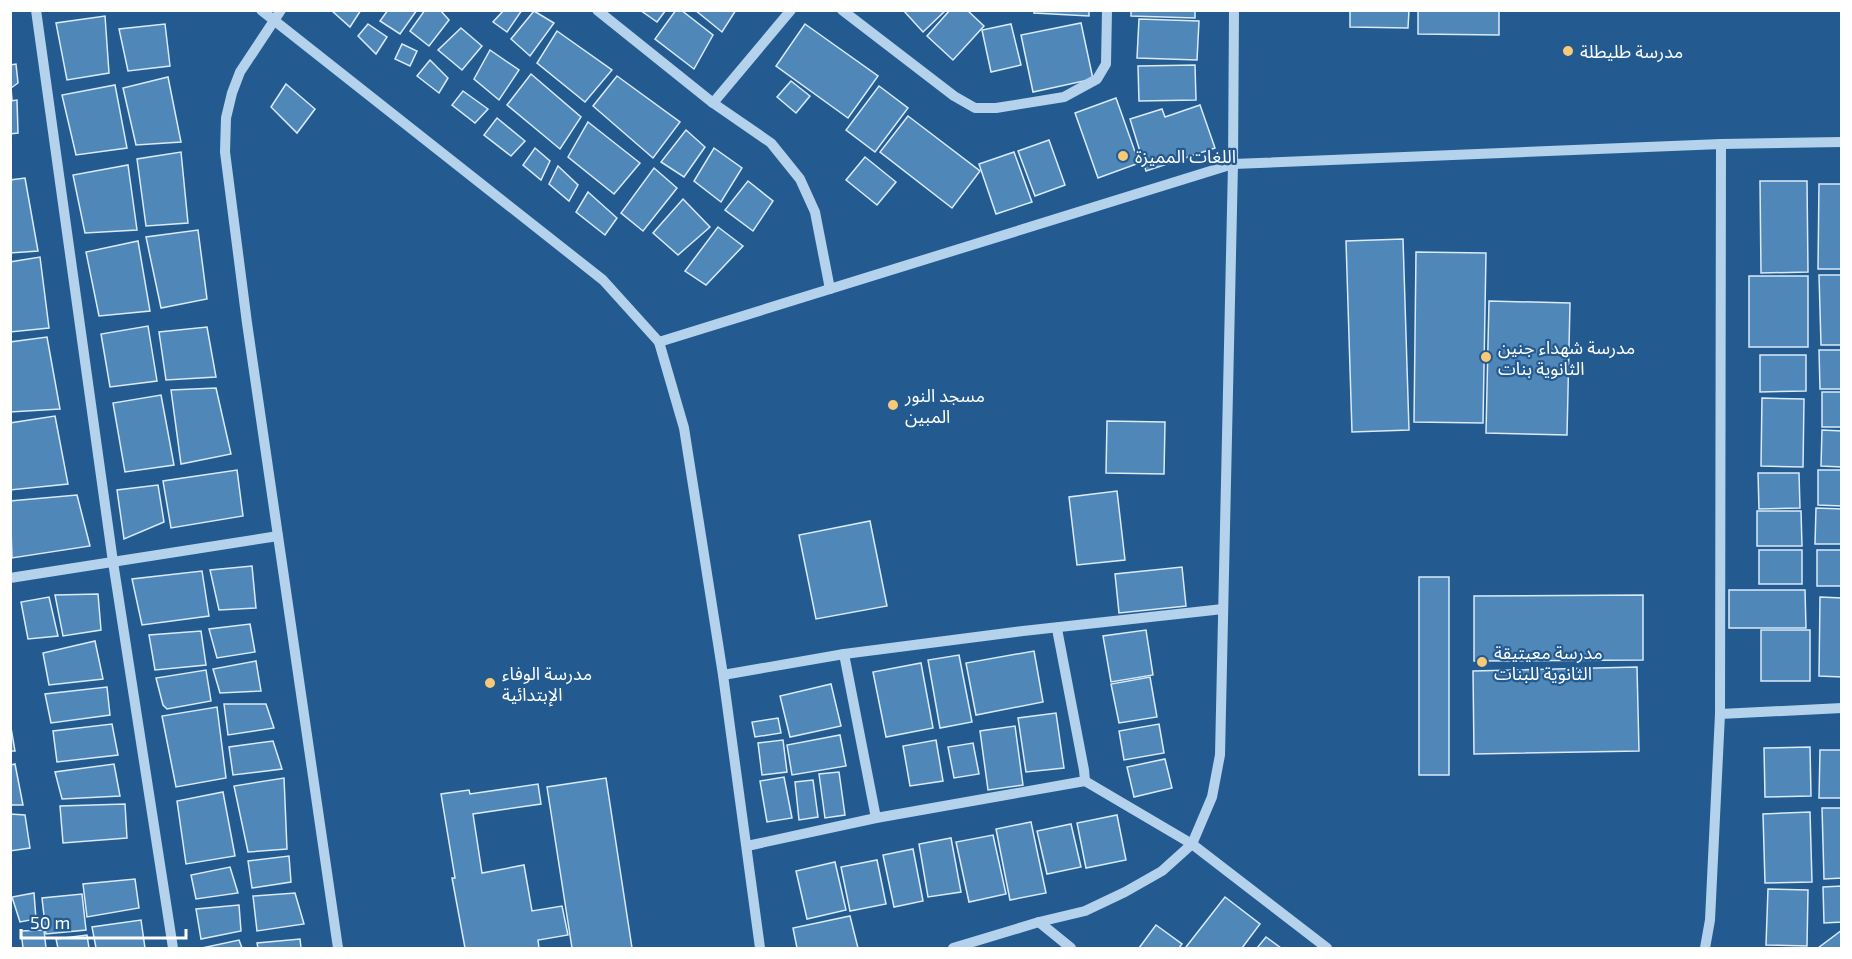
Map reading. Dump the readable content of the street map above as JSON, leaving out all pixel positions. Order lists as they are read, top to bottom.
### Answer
{
  "places": [
    "مدرسة طليطلة",
    "اللغات المميزة",
    "مدرسة شهداء جنين الثانوية بنات",
    "مسجد النور المبين",
    "مدرسة معيتيقة الثانوية للبنات",
    "مدرسة الوفاء الإبتدائية"
  ],
  "scale_bar": "50 m"
}
